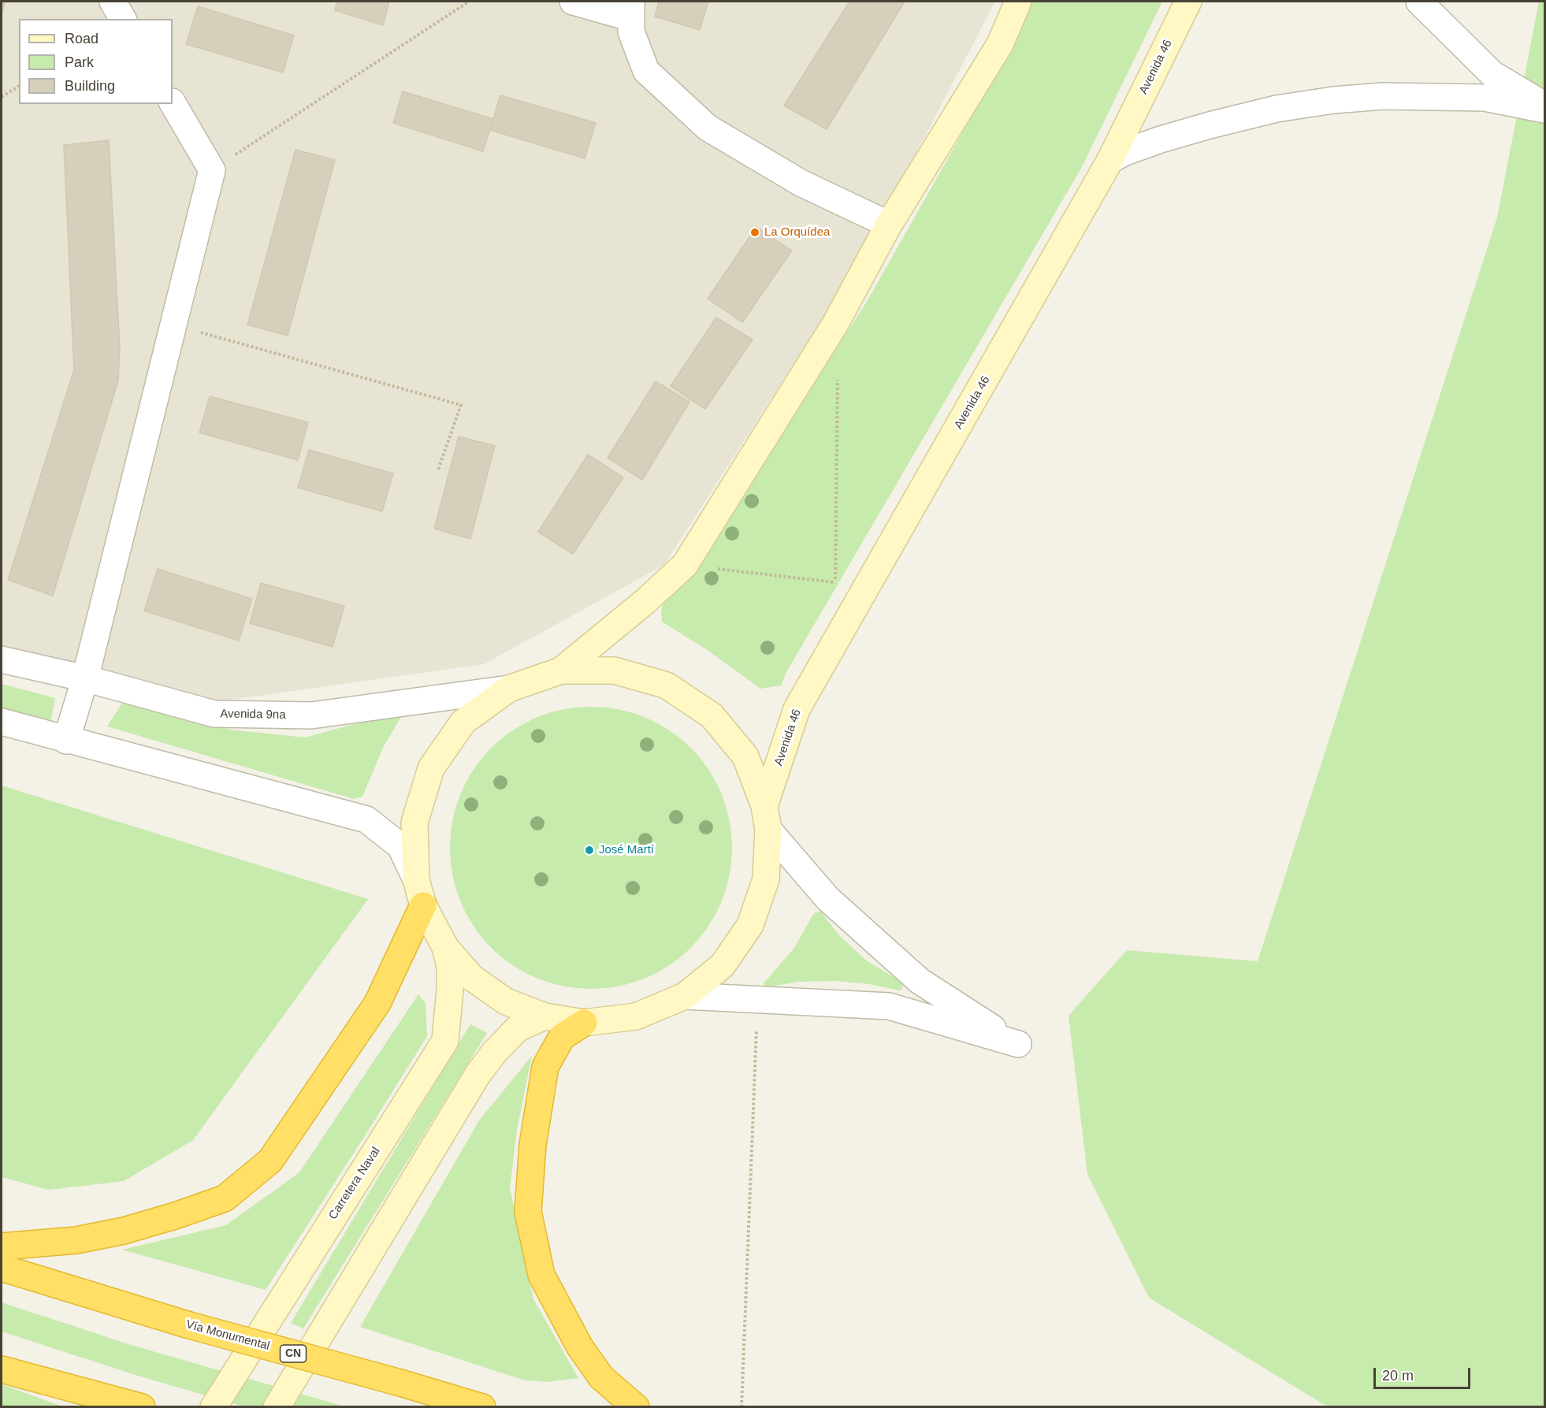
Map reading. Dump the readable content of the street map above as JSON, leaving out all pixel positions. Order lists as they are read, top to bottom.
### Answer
{
  "streets": {
    "highway": ["Vía Monumental", "CN"],
    "main road": ["Avenida 46", "Carretera Naval"],
    "street": ["Avenida 9na"]
  },
  "places": ["La Orquídea", "José Martí"],
  "legend": ["Road", "Park", "Building"],
  "scale_bar": "20 m"
}
